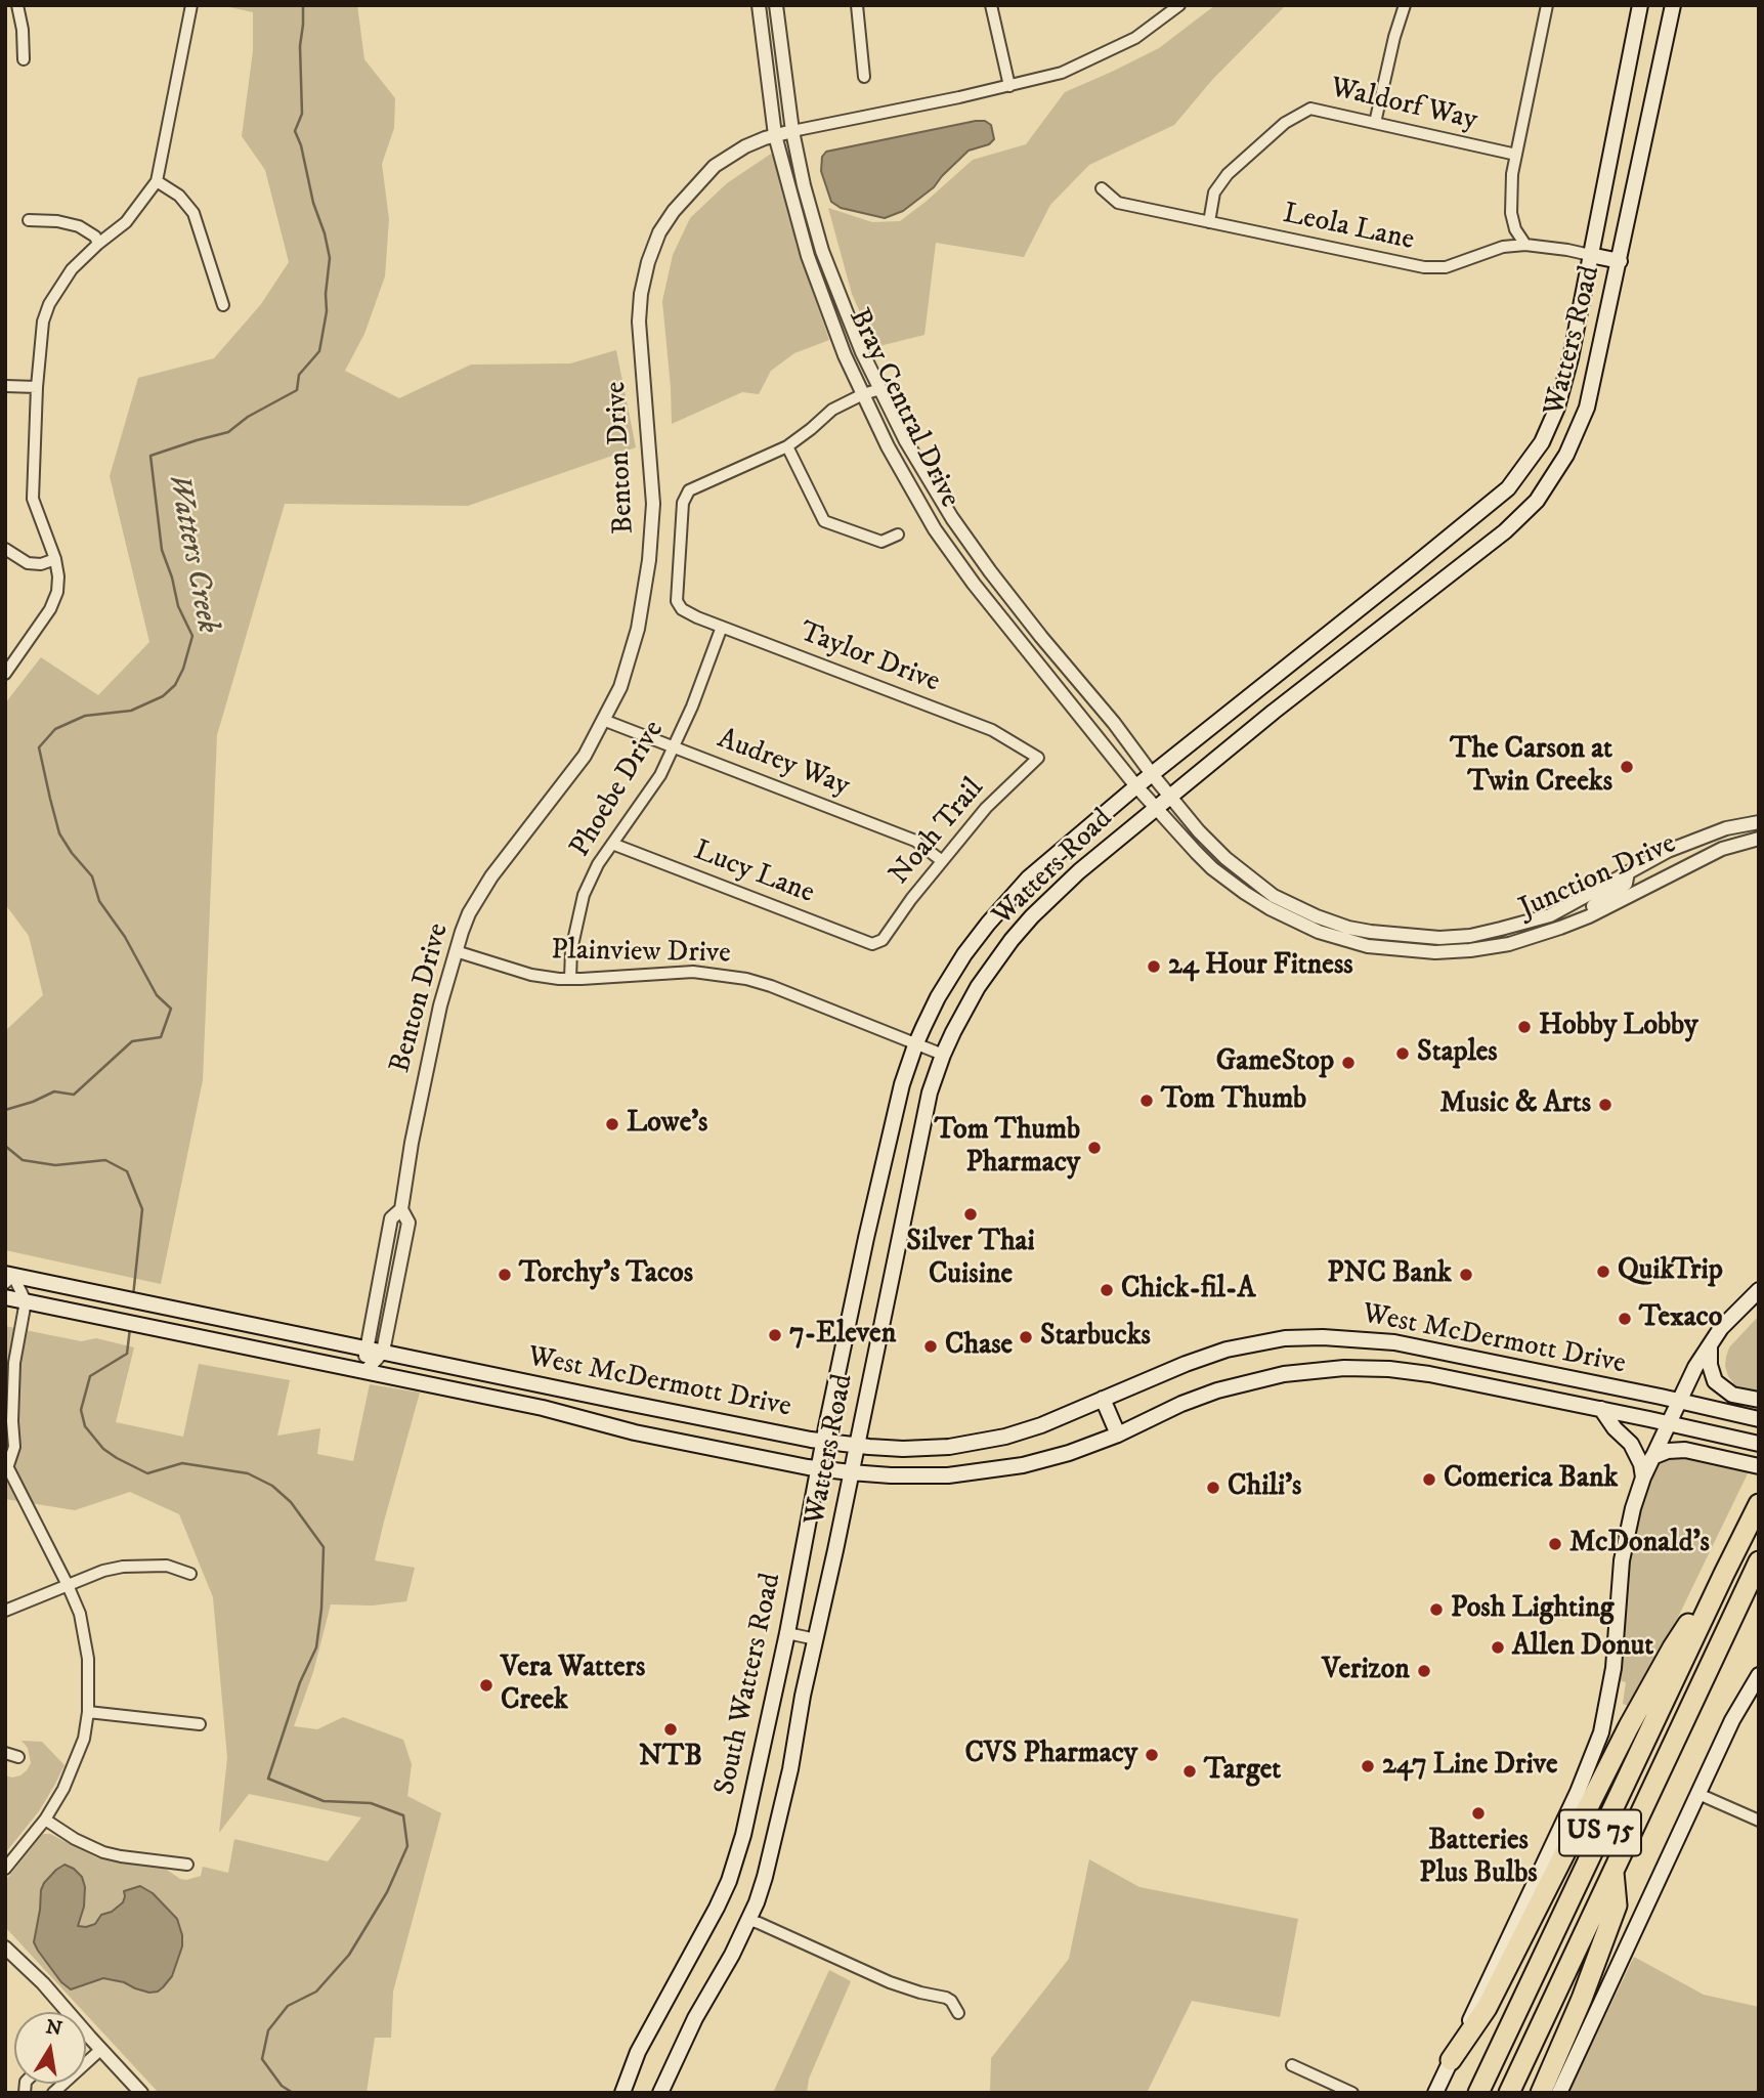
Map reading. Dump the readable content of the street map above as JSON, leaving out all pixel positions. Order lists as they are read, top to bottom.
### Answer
{
  "streets": {
    "highway": ["US 75"],
    "main road": ["Watters Road", "West McDermott Drive", "South Watters Road"],
    "street": [
      "Waldorf Way",
      "Leola Lane",
      "Bray Central Drive",
      "Benton Drive",
      "Taylor Drive",
      "Audrey Way",
      "Phoebe Drive",
      "Noah Trail",
      "Lucy Lane",
      "Junction Drive",
      "Plainview Drive"
    ]
  },
  "crossings": [
    ["Waldorf Way", "Leola Lane"],
    ["Leola Lane", "Watters Road"],
    ["Watters Road", "Bray Central Drive"],
    ["Watters Road", "Junction Drive"],
    ["Watters Road", "Plainview Drive"],
    ["Watters Road", "West McDermott Drive"],
    ["Watters Road", "South Watters Road"],
    ["Bray Central Drive", "Benton Drive"],
    ["Bray Central Drive", "Junction Drive"],
    ["Benton Drive", "Audrey Way"],
    ["Benton Drive", "Plainview Drive"],
    ["Benton Drive", "West McDermott Drive"],
    ["Taylor Drive", "Phoebe Drive"],
    ["Taylor Drive", "Noah Trail"],
    ["Audrey Way", "Phoebe Drive"],
    ["Audrey Way", "Noah Trail"],
    ["Phoebe Drive", "Lucy Lane"],
    ["Phoebe Drive", "Plainview Drive"],
    ["Noah Trail", "Lucy Lane"],
    ["West McDermott Drive", "South Watters Road"]
  ],
  "water": ["Watters Creek"],
  "places": [
    "The Carson at Twin Creeks",
    "24 Hour Fitness",
    "Hobby Lobby",
    "Staples",
    "GameStop",
    "Tom Thumb",
    "Music & Arts",
    "Lowe's",
    "Tom Thumb Pharmacy",
    "Silver Thai Cuisine",
    "QuikTrip",
    "Torchy's Tacos",
    "PNC Bank",
    "Chick-fil-A",
    "Texaco",
    "7-Eleven",
    "Starbucks",
    "Chase",
    "Comerica Bank",
    "Chili's",
    "McDonald's",
    "Posh Lighting",
    "Allen Donut",
    "Verizon",
    "Vera Watters Creek",
    "NTB",
    "CVS Pharmacy",
    "247 Line Drive",
    "Target",
    "Batteries Plus Bulbs"
  ],
  "north": "top"
}
